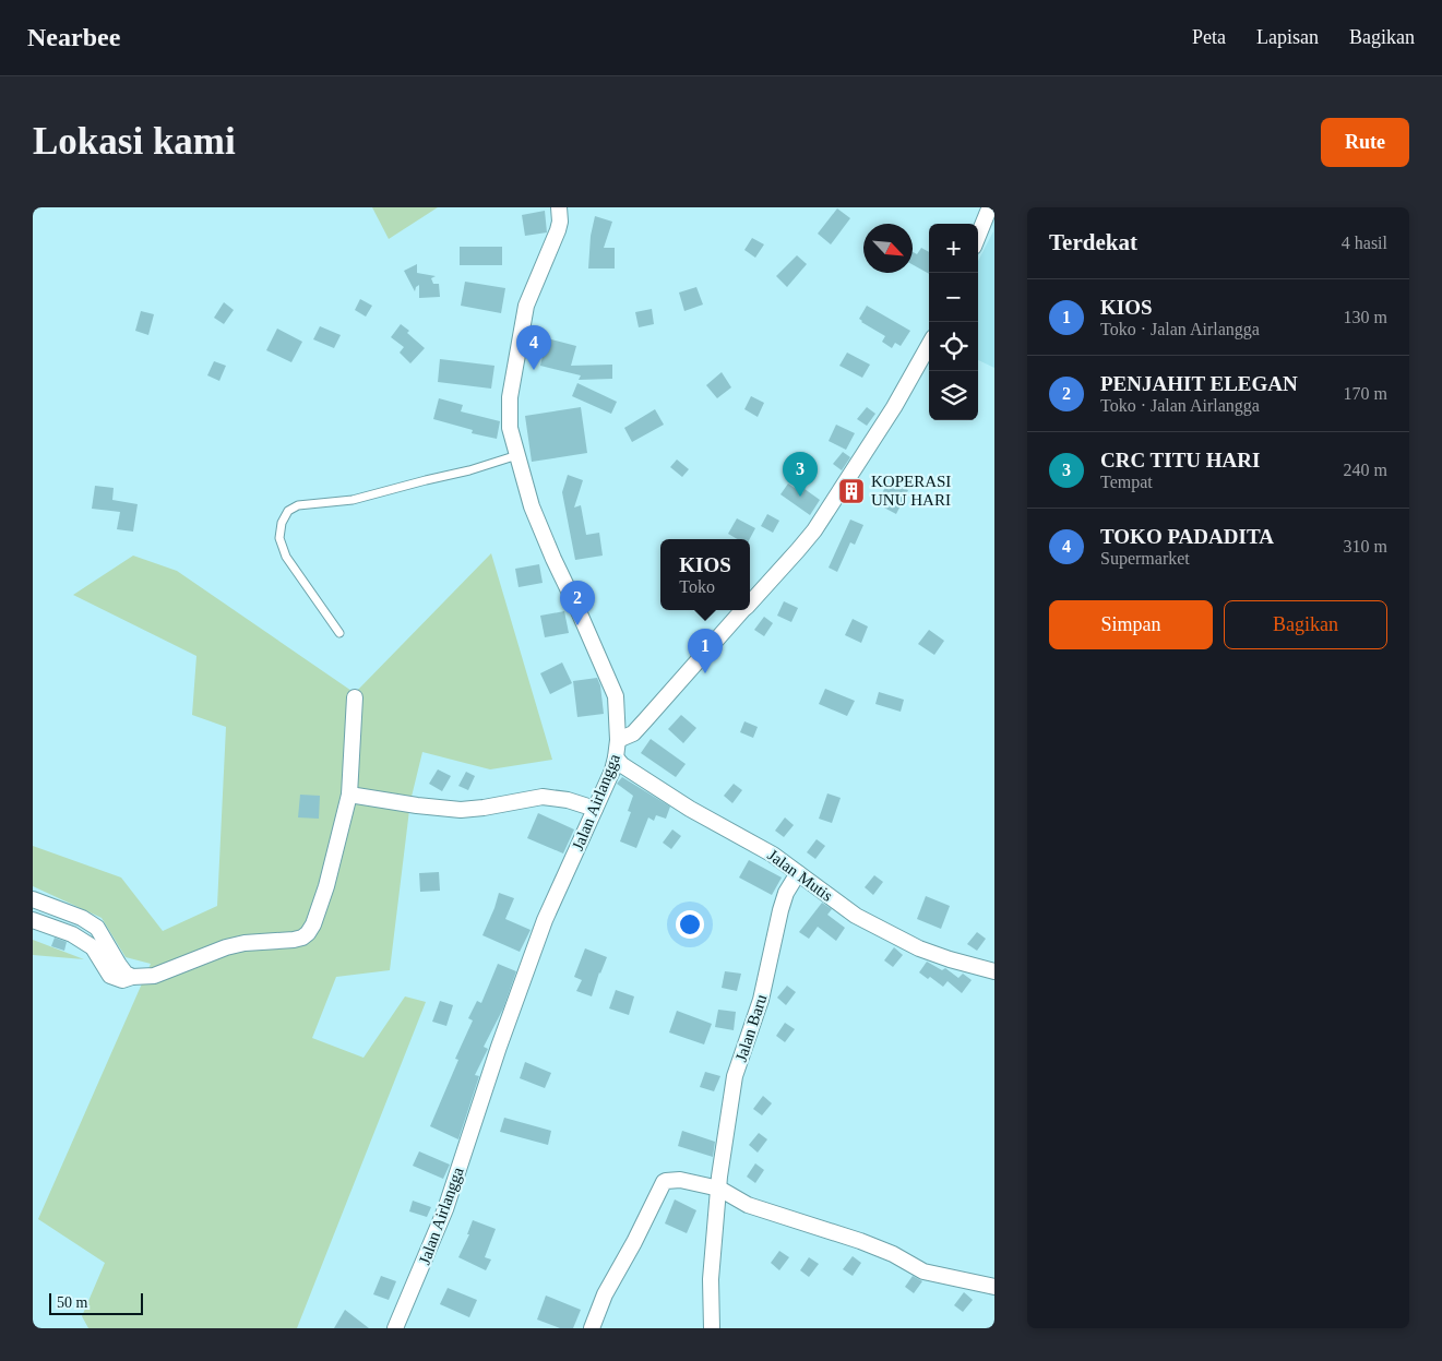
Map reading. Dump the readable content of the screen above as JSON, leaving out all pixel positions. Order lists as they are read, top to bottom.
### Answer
{
  "streets": {
    "street": ["Jalan Airlangga", "Jalan Mutis", "Jalan Baru"]
  },
  "crossings": [
    ["Jalan Airlangga", "Jalan Mutis"],
    ["Jalan Mutis", "Jalan Baru"]
  ],
  "places": {
    "building": ["KOPERASI UNU HARI"]
  },
  "scale_bar": "50 m",
  "north": "bottom right",
  "page": {
    "header": "Nearbee",
    "nav": ["Peta", "Lapisan", "Bagikan"],
    "buttons": [
      "Rute",
      ["Simpan", "Bagikan"]
    ],
    "title": "Lokasi kami",
    "heading": ["Terdekat", "4 hasil"],
    "map_buttons": ["+", "−"],
    "list": [
      {
        "mark": "1",
        "name": "KIOS",
        "note": "Toko · Jalan Airlangga",
        "value": "130 m"
      },
      {
        "mark": "2",
        "name": "PENJAHIT ELEGAN",
        "note": "Toko · Jalan Airlangga",
        "value": "170 m"
      },
      {
        "mark": "3",
        "name": "CRC TITU HARI",
        "note": "Tempat",
        "value": "240 m"
      },
      {
        "mark": "4",
        "name": "TOKO PADADITA",
        "note": "Supermarket",
        "value": "310 m"
      }
    ],
    "pins": [
      "4",
      "3",
      "2",
      "1"
    ],
    "popup": ["KIOS", "Toko"],
    "scale": "50 m"
  }
}
